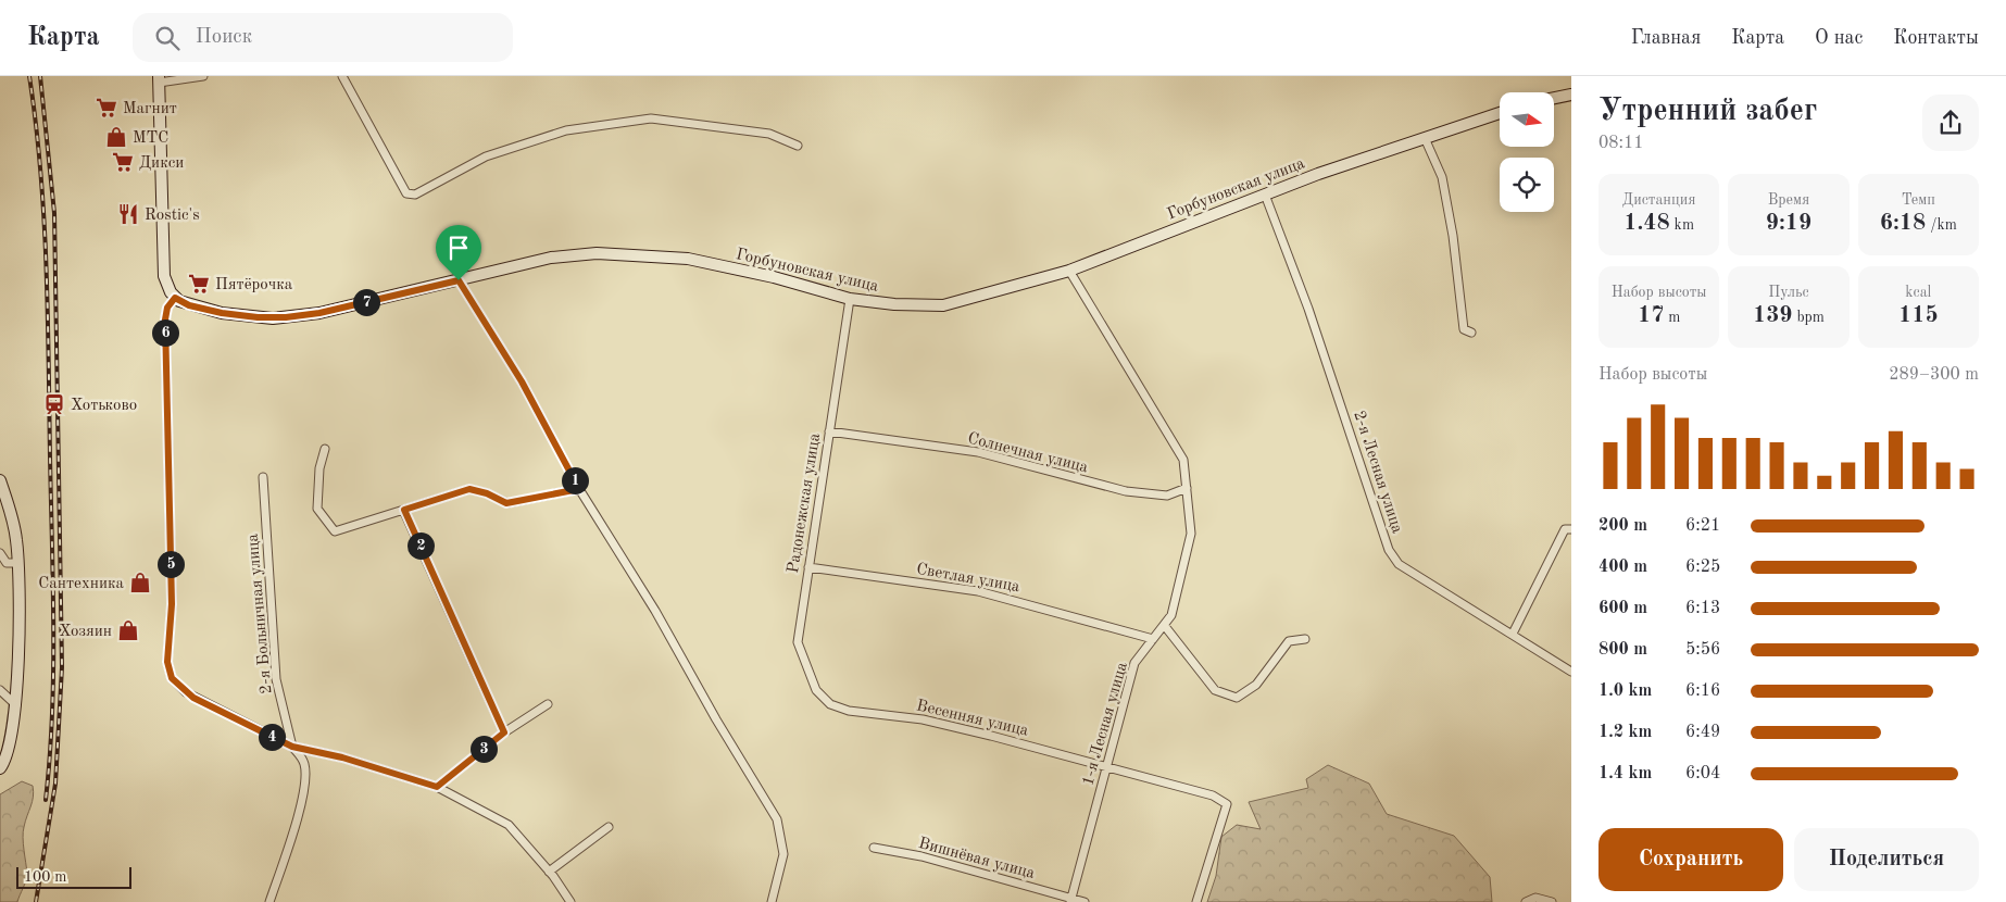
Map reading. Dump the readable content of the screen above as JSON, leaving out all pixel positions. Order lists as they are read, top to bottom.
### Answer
{
  "streets": {
    "main road": ["Горбуновская улица"],
    "street": [
      "Солнечная улица",
      "2-я Лесная улица",
      "Радонежская улица",
      "Светлая улица",
      "2-я Больничная улица",
      "Весенняя улица",
      "1-я Лесная улица",
      "Вишнёвая улица"
    ]
  },
  "crossings": [
    ["Горбуновская улица", "2-я Лесная улица"],
    ["Горбуновская улица", "Радонежская улица"],
    ["Горбуновская улица", "1-я Лесная улица"],
    ["Солнечная улица", "Радонежская улица"],
    ["Солнечная улица", "1-я Лесная улица"],
    ["Радонежская улица", "Светлая улица"],
    ["Радонежская улица", "Весенняя улица"],
    ["Светлая улица", "1-я Лесная улица"],
    ["Весенняя улица", "1-я Лесная улица"],
    ["1-я Лесная улица", "Вишнёвая улица"]
  ],
  "places": {
    "supermarket": ["Магнит", "Дикси", "Пятёрочка"],
    "shop": ["МТС", "Сантехника", "Хозяин"],
    "restaurant": ["Rostic's"],
    "station": ["Хотьково"]
  },
  "scale_bar": "100 m",
  "north": "right",
  "page": {
    "header": "Карта",
    "search": "Поиск",
    "nav": [
      "Главная",
      "Карта",
      "О нас",
      "Контакты"
    ],
    "heading": ["Утренний забег", "08:11"],
    "stats": [
      ["Дистанция", "1.48 km"],
      ["Время", "9:19"],
      ["Темп", "6:18 /km"],
      ["Набор высоты", "17 m"],
      ["Пульс", "139 bpm"],
      ["kcal", "115"]
    ],
    "pins": [
      "7",
      "6",
      "1",
      "2",
      "5",
      "4",
      "3"
    ],
    "chart": ["Набор высоты", "289–300 m"],
    "list": [
      {
        "name": "200 m",
        "note": "6:21"
      },
      {
        "name": "400 m",
        "note": "6:25"
      },
      {
        "name": "600 m",
        "note": "6:13"
      },
      {
        "name": "800 m",
        "note": "5:56"
      },
      {
        "name": "1.0 km",
        "note": "6:16"
      },
      {
        "name": "1.2 km",
        "note": "6:49"
      },
      {
        "name": "1.4 km",
        "note": "6:04"
      }
    ],
    "buttons": ["Сохранить", "Поделиться"],
    "scale": "100 m"
  }
}
